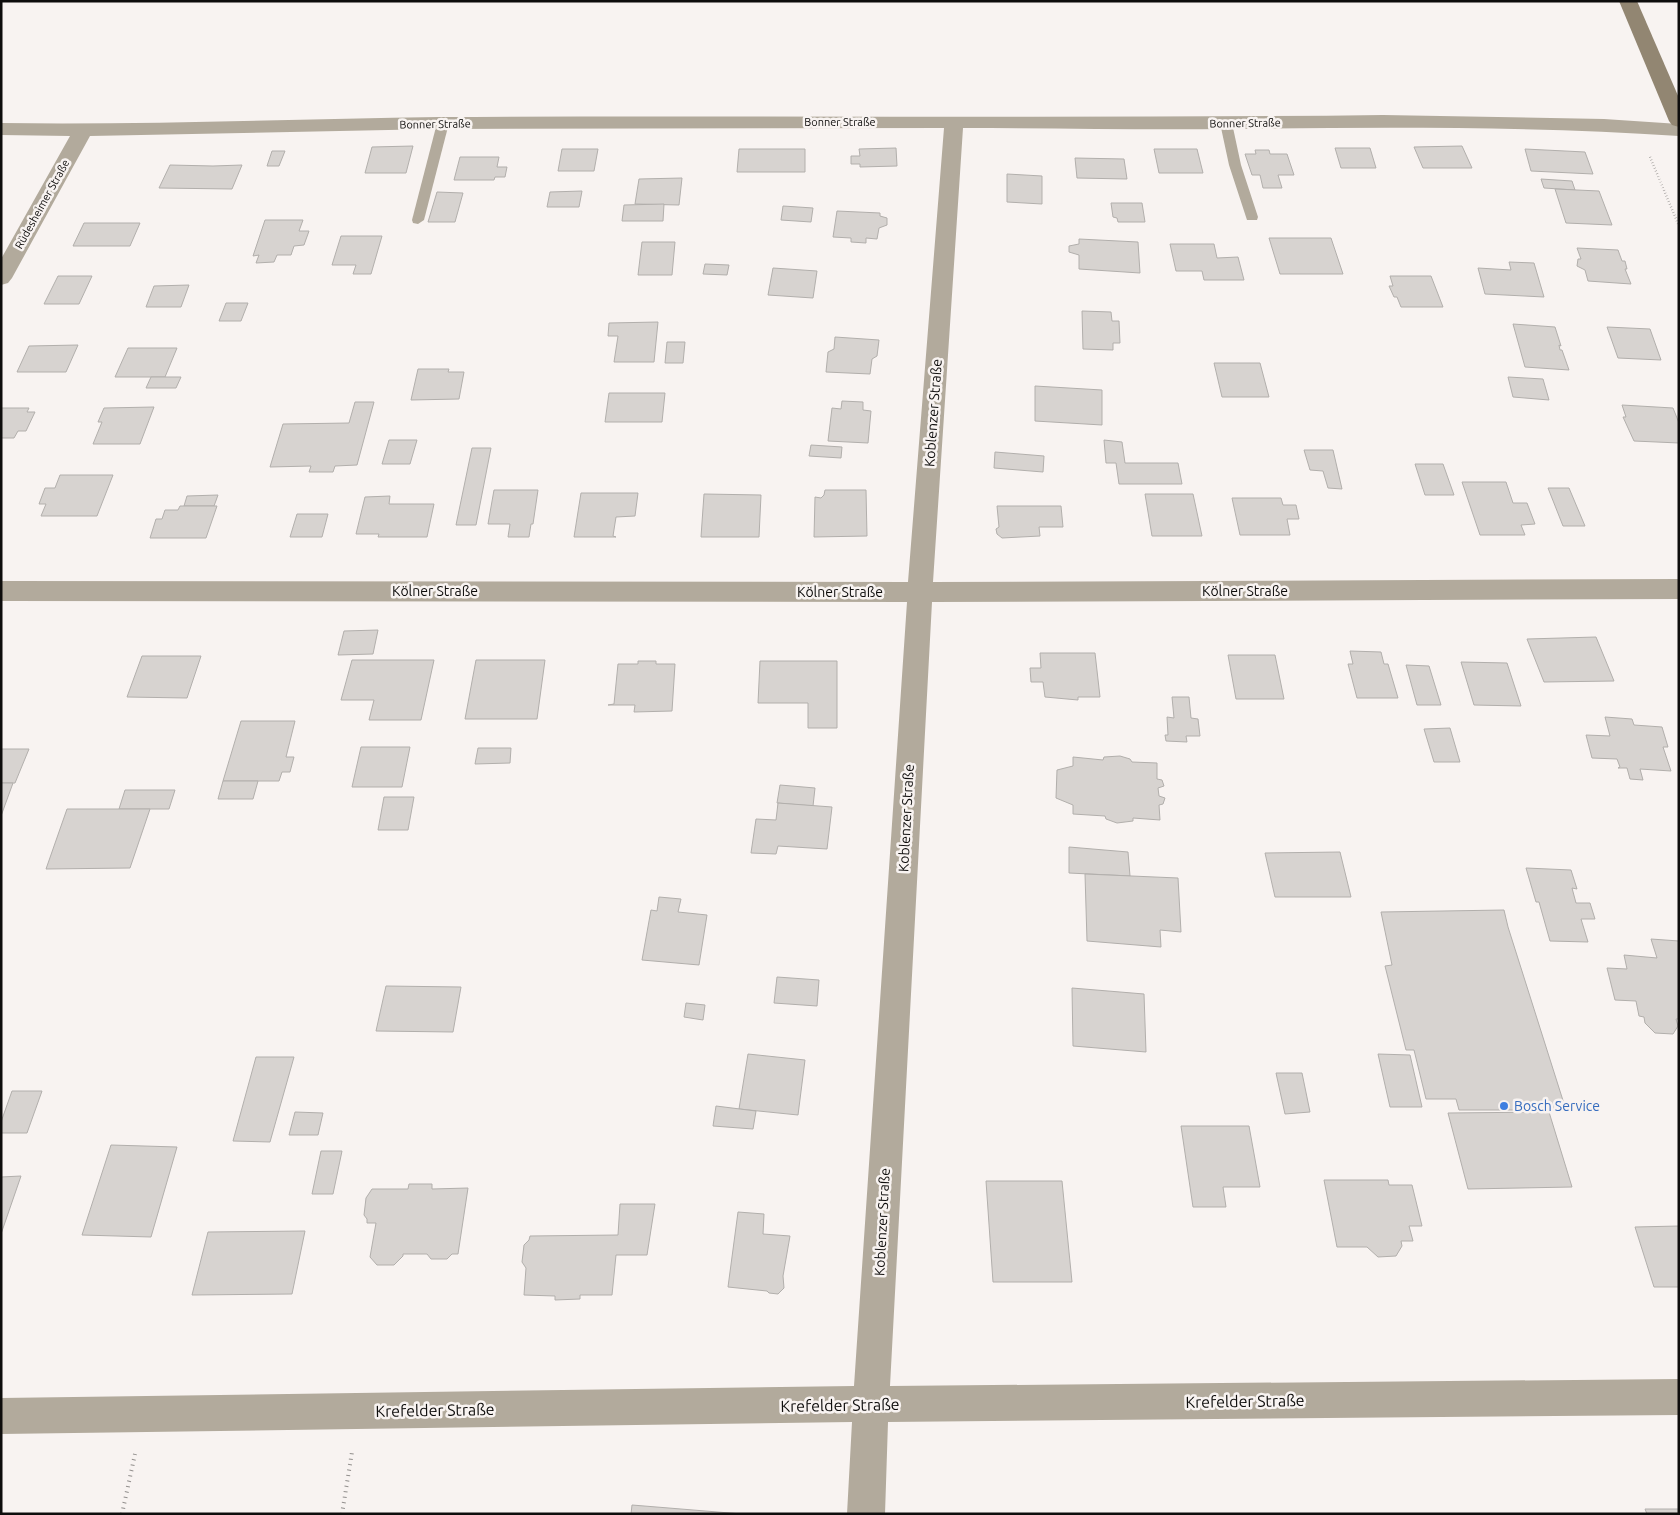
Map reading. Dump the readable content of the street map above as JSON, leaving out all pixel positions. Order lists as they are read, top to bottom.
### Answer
{
  "streets": {
    "street": [
      "Bonner Straße",
      "Rüdesheimer Straße",
      "Koblenzer Straße",
      "Kölner Straße",
      "Krefelder Straße"
    ]
  },
  "crossings": [
    ["Bonner Straße", "Rüdesheimer Straße"],
    ["Bonner Straße", "Koblenzer Straße"],
    ["Koblenzer Straße", "Kölner Straße"],
    ["Koblenzer Straße", "Krefelder Straße"]
  ],
  "places": ["Bosch Service"]
}
